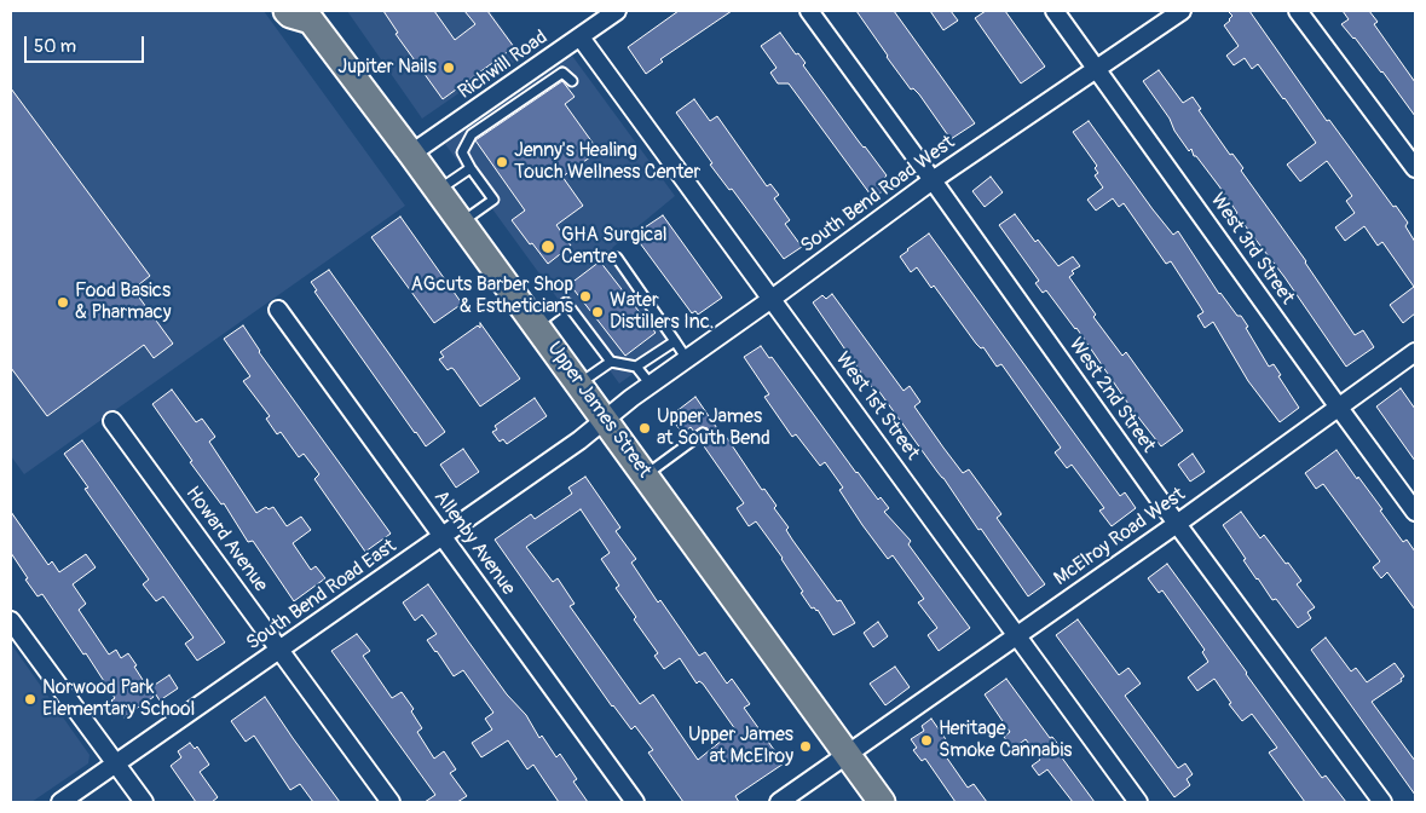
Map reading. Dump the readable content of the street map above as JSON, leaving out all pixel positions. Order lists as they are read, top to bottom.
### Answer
{
  "streets": {
    "main road": ["Upper James Street"],
    "street": [
      "Richwill Road",
      "South Bend Road West",
      "West 3rd Street",
      "West 2nd Street",
      "West 1st Street",
      "McElroy Road West",
      "Howard Avenue",
      "Allenby Avenue",
      "South Bend Road East"
    ]
  },
  "crossings": [
    ["Richwill Road", "West 1st Street"],
    ["Richwill Road", "Upper James Street"],
    ["South Bend Road West", "West 3rd Street"],
    ["South Bend Road West", "West 2nd Street"],
    ["South Bend Road West", "West 1st Street"],
    ["South Bend Road West", "Upper James Street"],
    ["South Bend Road West", "South Bend Road East"],
    ["West 3rd Street", "McElroy Road West"],
    ["West 2nd Street", "McElroy Road West"],
    ["West 1st Street", "McElroy Road West"],
    ["Upper James Street", "McElroy Road West"],
    ["Upper James Street", "South Bend Road East"],
    ["Howard Avenue", "South Bend Road East"],
    ["Allenby Avenue", "South Bend Road East"]
  ],
  "places": [
    "Jupiter Nails",
    "Jenny's Healing Touch Wellness Center",
    "GHA Surgical Centre",
    "AGcuts Barber Shop & Estheticians",
    "Food Basics & Pharmacy",
    "Water Distillers Inc.",
    "Upper James at South Bend",
    "Norwood Park Elementary School",
    "Heritage Smoke Cannabis",
    "Upper James at McElroy"
  ],
  "scale_bar": "50 m"
}
